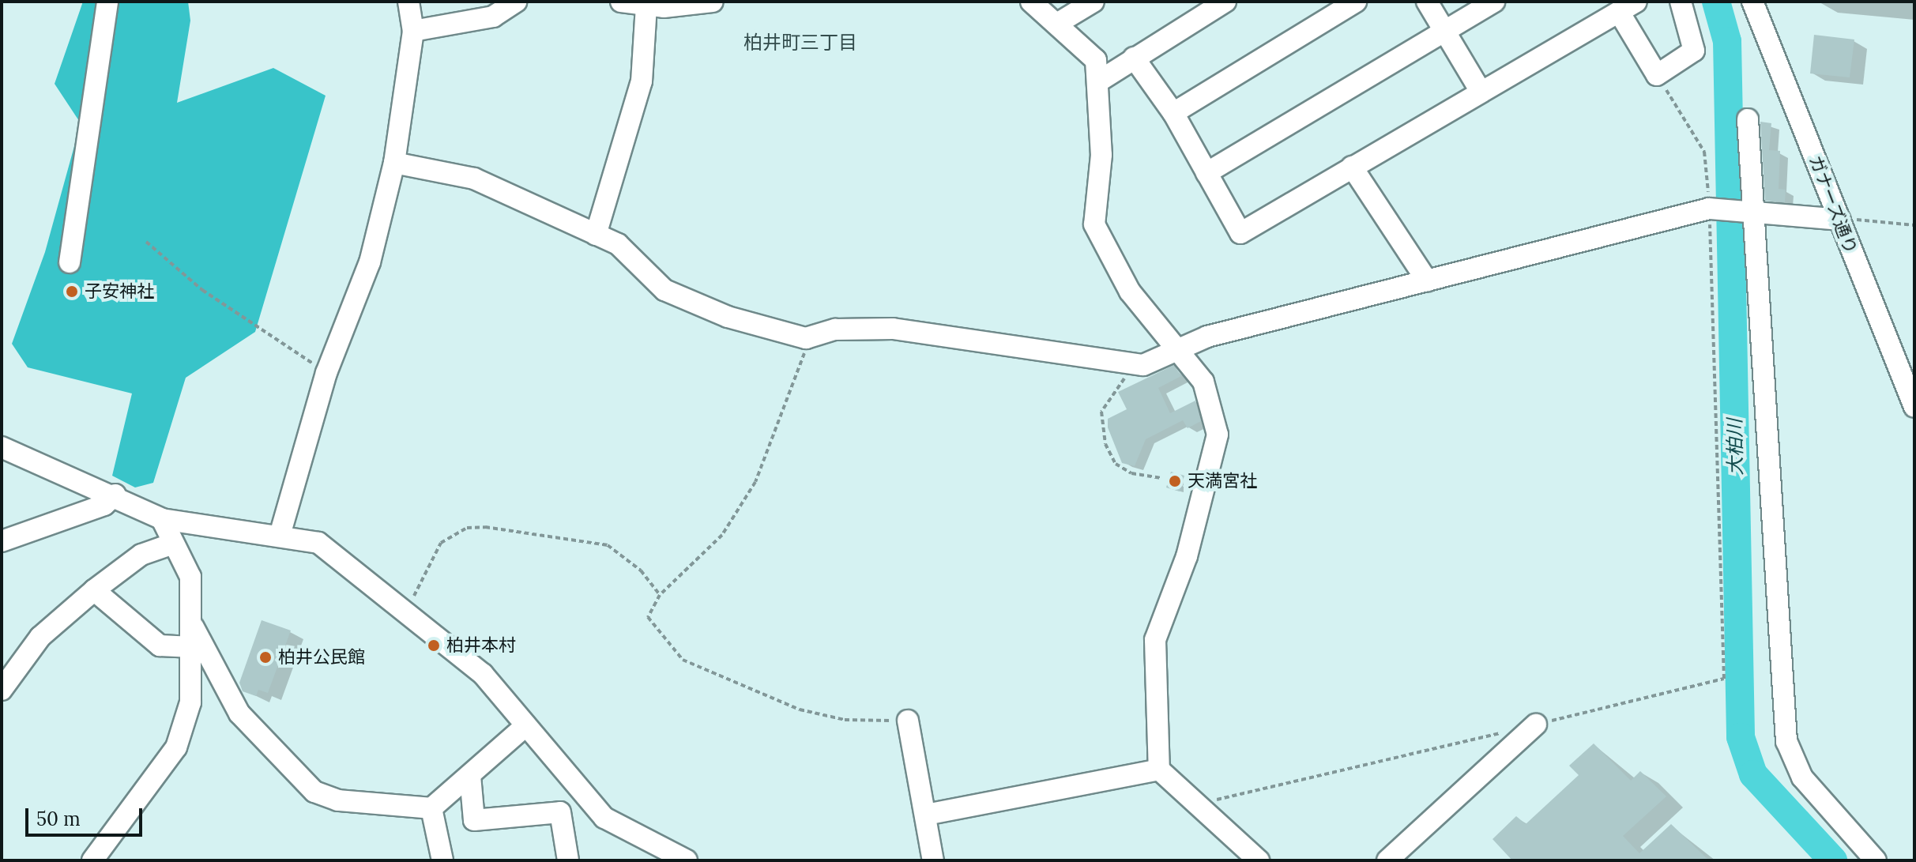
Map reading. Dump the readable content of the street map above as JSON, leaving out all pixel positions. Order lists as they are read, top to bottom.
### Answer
{
  "streets": {
    "street": ["ガナーズ通り"]
  },
  "districts": ["柏井町三丁目"],
  "water": ["大柏川"],
  "places": [
    "子安神社",
    "天満宮社",
    "柏井本村",
    "柏井公民館"
  ],
  "scale_bar": "50 m"
}
